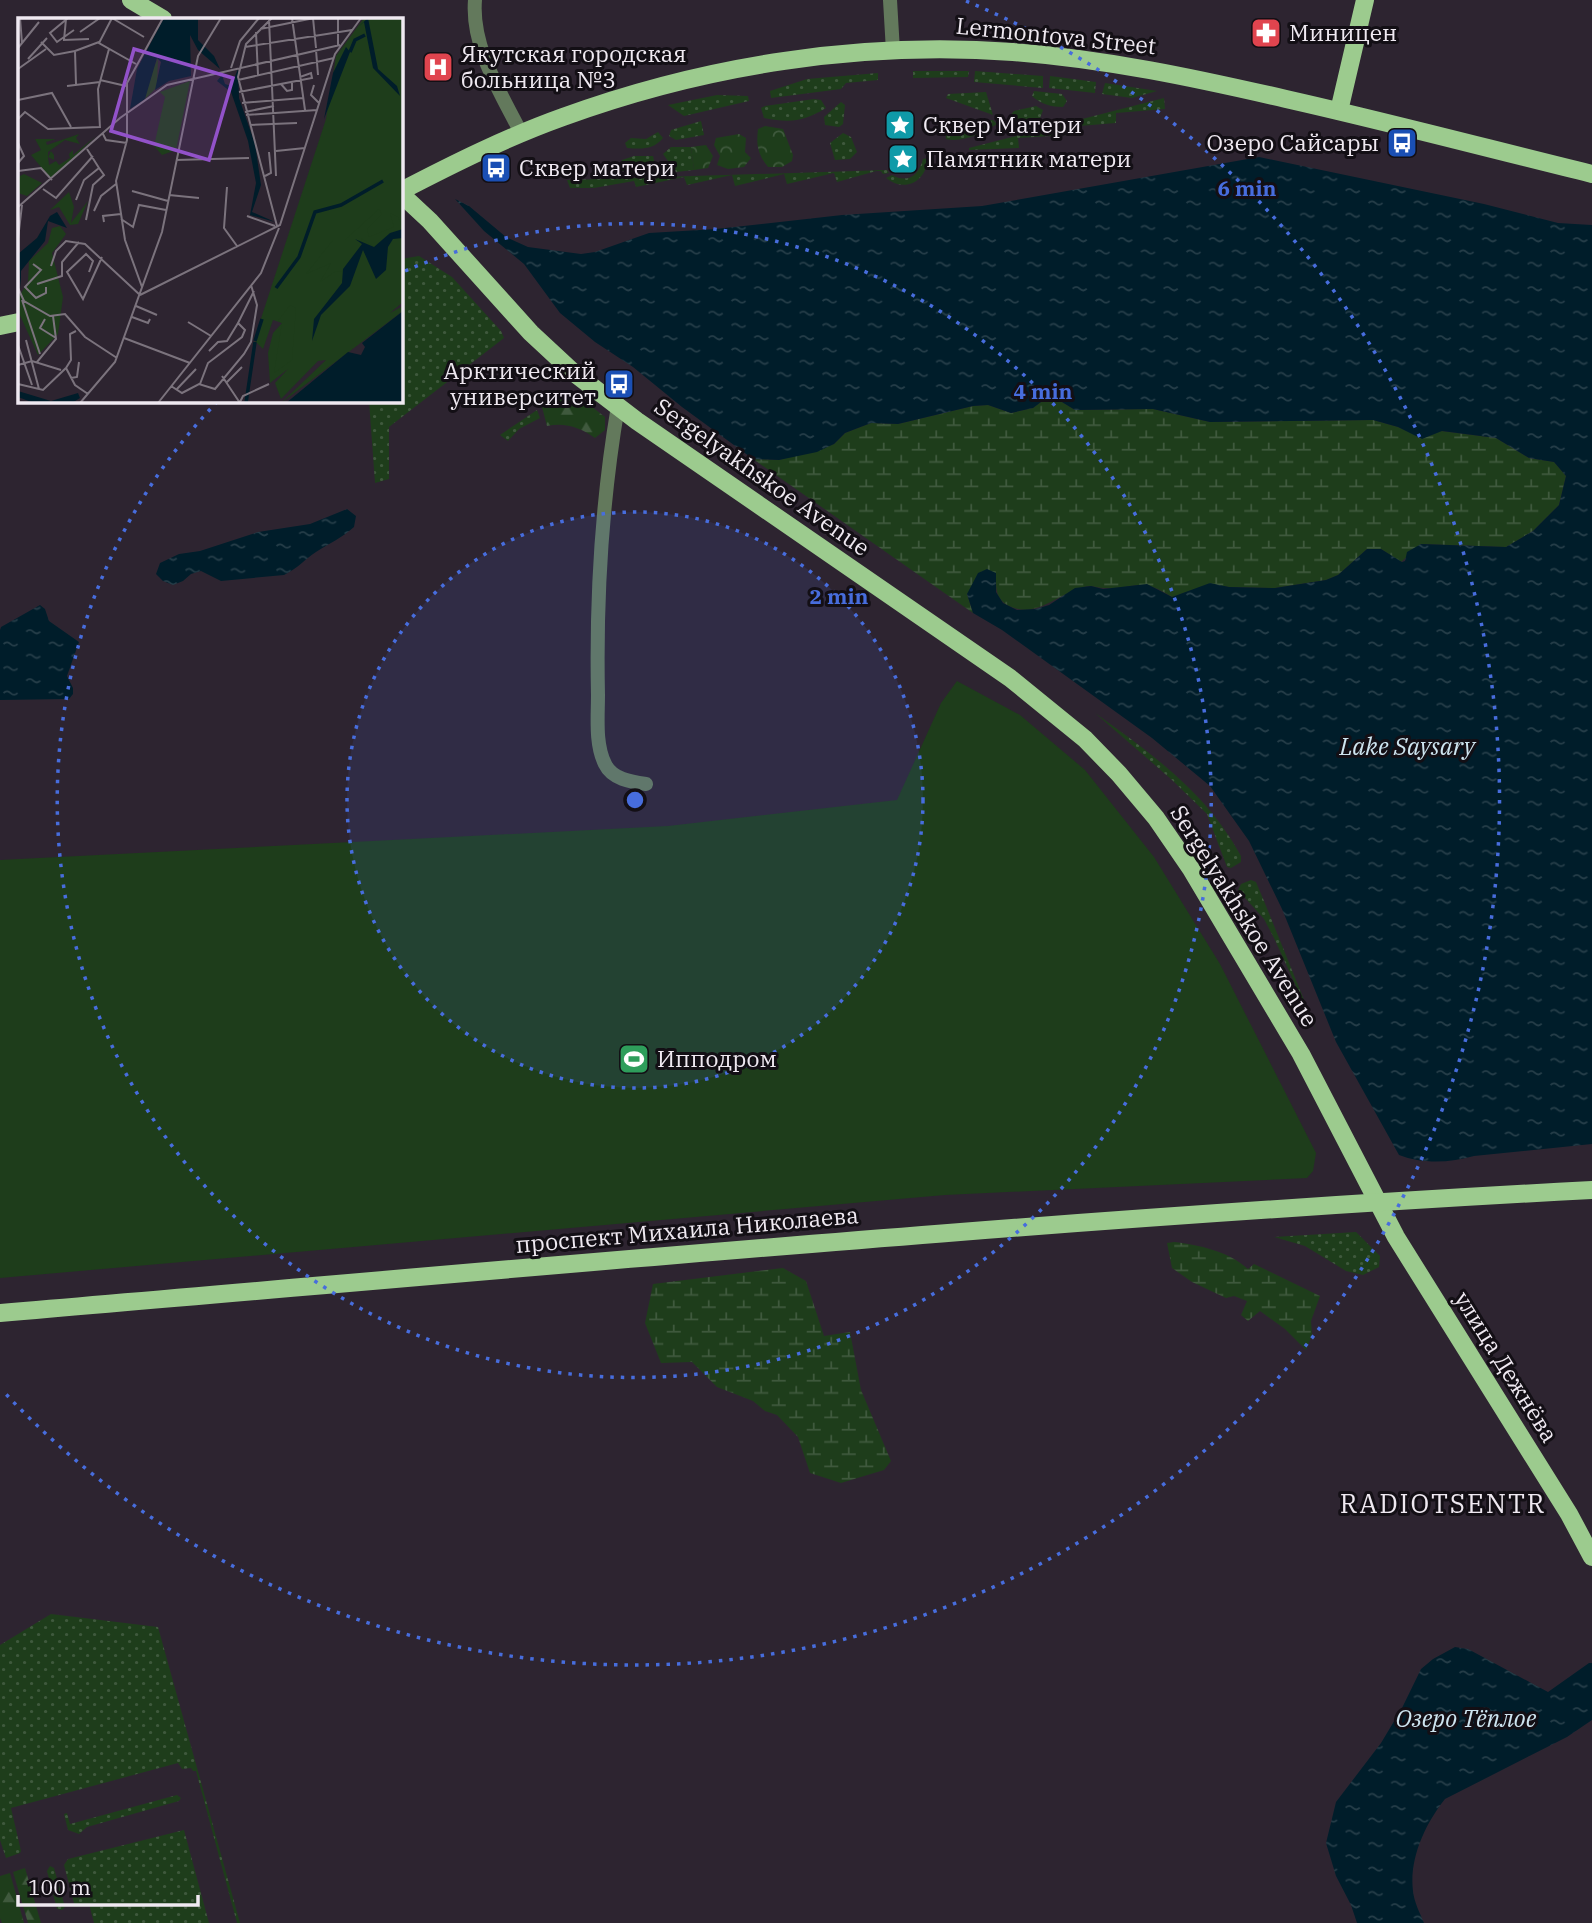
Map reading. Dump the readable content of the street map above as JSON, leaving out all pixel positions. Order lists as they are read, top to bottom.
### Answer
{
  "streets": {
    "main road": [
      "Lermontova Street",
      "Sergelyakhskoe Avenue",
      "проспект Михаила Николаева",
      "улица Дежнёва"
    ]
  },
  "crossings": [
    ["Sergelyakhskoe Avenue", "проспект Михаила Николаева"],
    ["Sergelyakhskoe Avenue", "улица Дежнёва"],
    ["проспект Михаила Николаева", "улица Дежнёва"]
  ],
  "districts": ["RADIOTSENTR"],
  "water": ["Lake Saysary", "Озеро Тёплое"],
  "places": {
    "pharmacy": ["Миницен"],
    "hospital": ["Якутская городская больница №3"],
    "place": ["Сквер Матери", "Памятник матери"],
    "bus stop": ["Озеро Сайсары", "Сквер матери", "Арктический университет"],
    "sports": ["Ипподром"]
  },
  "scale_bar": "100 m",
  "rings": ["6 min", "4 min", "2 min"]
}
